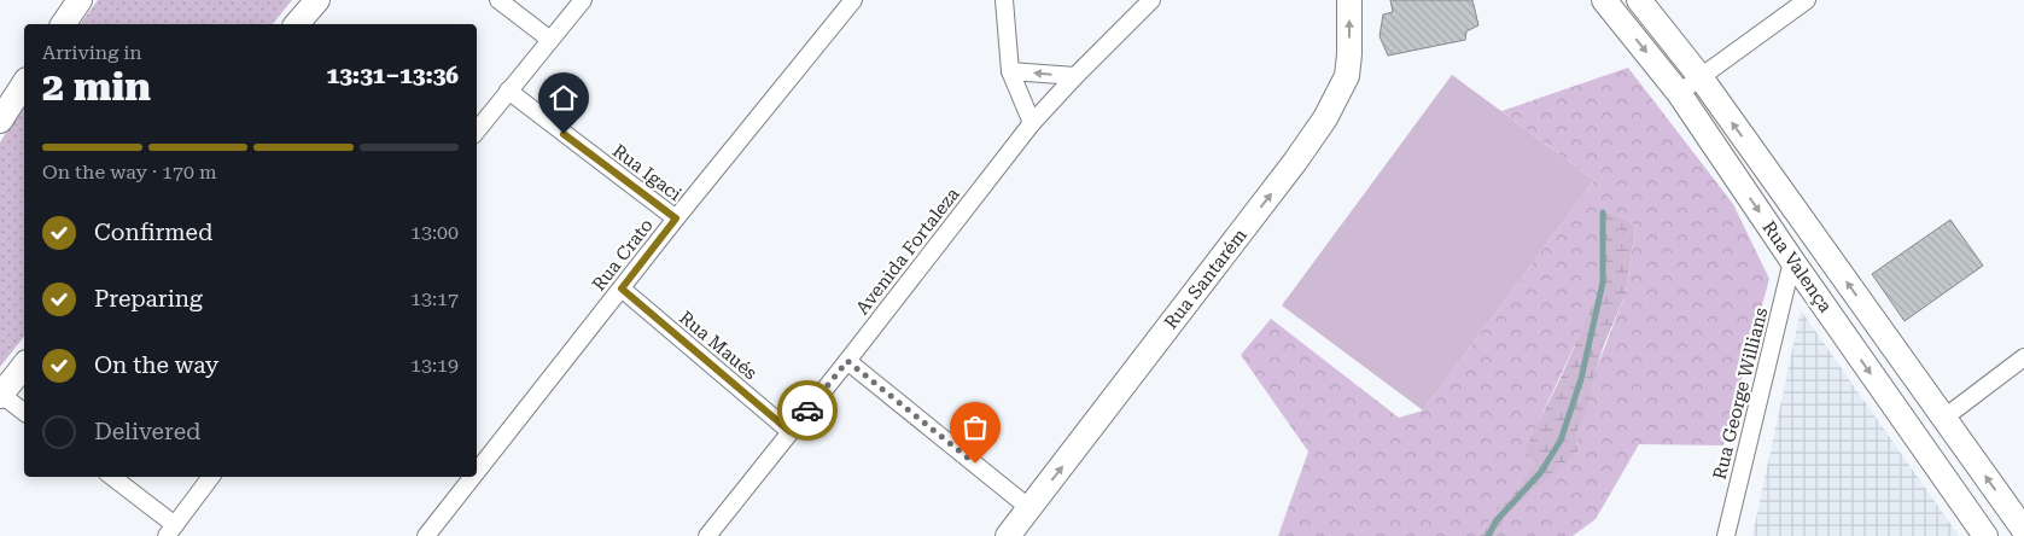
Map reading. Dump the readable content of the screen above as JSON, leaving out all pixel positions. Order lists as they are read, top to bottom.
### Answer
{
  "streets": {
    "street": [
      "Rua Igaci",
      "Avenida Fortaleza",
      "Rua Crato",
      "Rua Valença",
      "Rua Santarém",
      "Rua Maués",
      "Rua George Willians"
    ]
  },
  "crossings": [
    ["Rua Igaci", "Rua Crato"],
    ["Avenida Fortaleza", "Rua Maués"],
    ["Rua Crato", "Rua Maués"],
    ["Rua Valença", "Rua George Willians"]
  ],
  "one_way": ["Rua Santarém"],
  "page": {
    "heading": ["2 min", "Arriving in", "13:31–13:36"],
    "bar": "On the way · 170 m",
    "list": [
      ["Confirmed", "13:00"],
      ["Preparing", "13:17"],
      ["On the way", "13:19"],
      "Delivered"
    ]
  }
}
